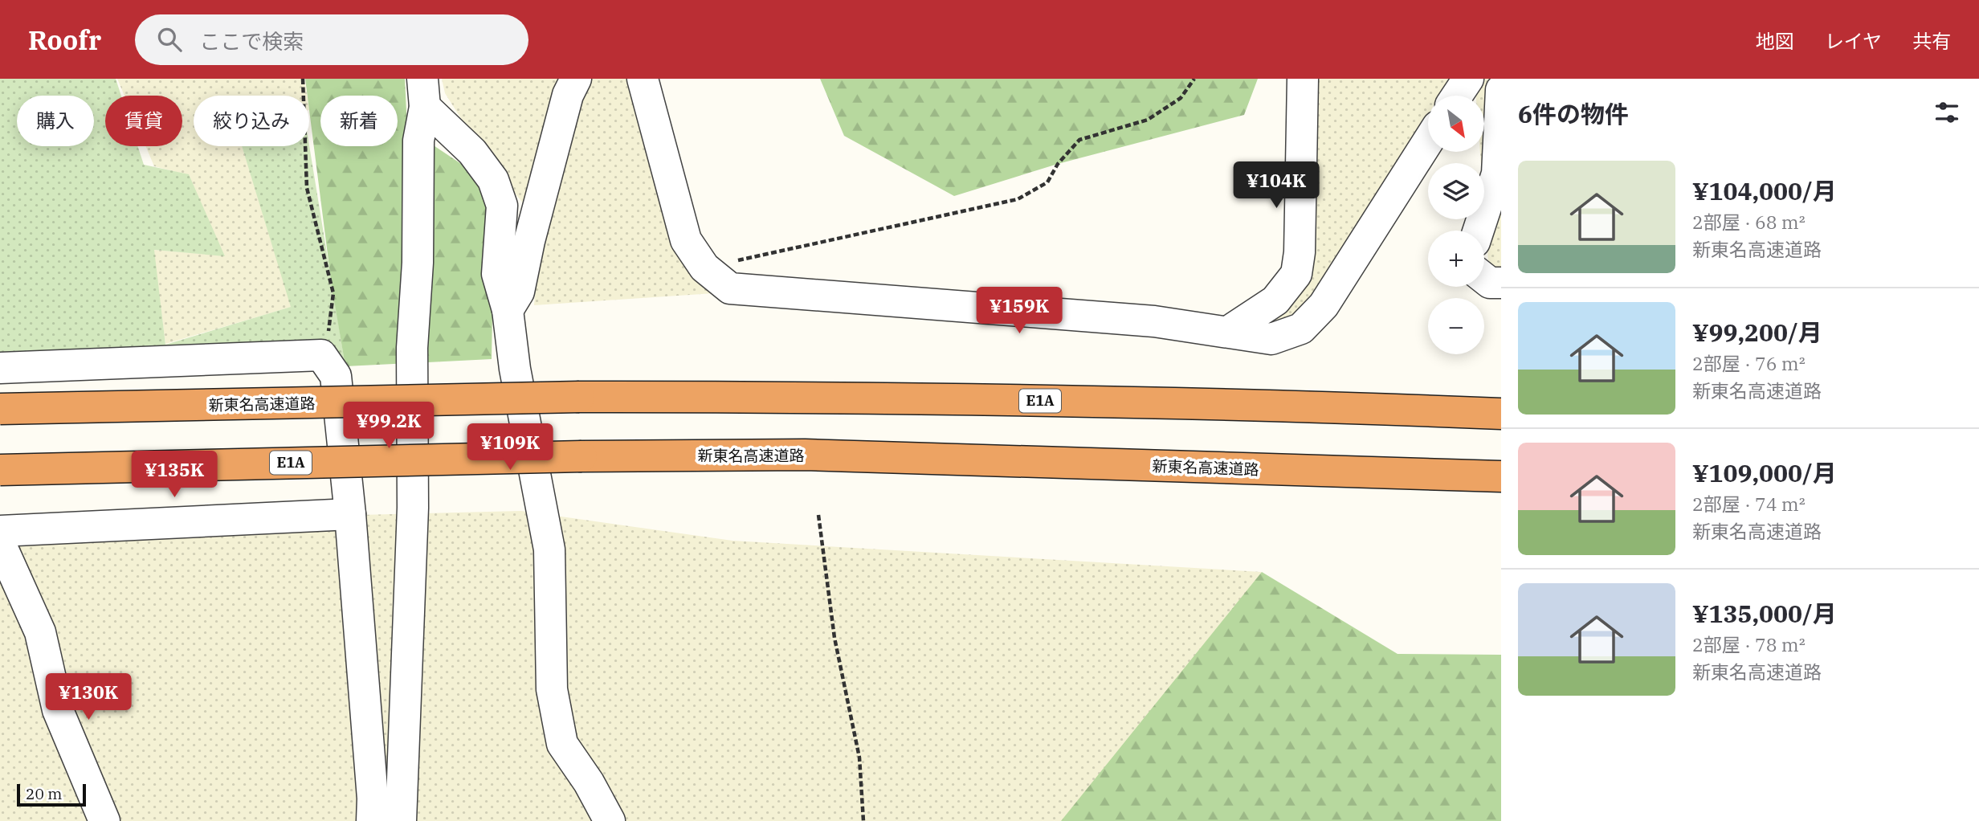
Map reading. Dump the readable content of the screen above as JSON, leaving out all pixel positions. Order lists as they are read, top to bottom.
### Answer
{
  "streets": {
    "highway": ["E1A", "新東名高速道路"]
  },
  "scale_bar": "20 m",
  "north": "bottom right",
  "page": {
    "header": "Roofr",
    "search": "ここで検索",
    "nav": ["地図", "レイヤ", "共有"],
    "heading": "6件の物件",
    "map_buttons": ["+", "−"],
    "chip": [
      "購入",
      "賃貸",
      "絞り込み",
      "新着"
    ],
    "list": [
      {
        "name": "¥104,000/月",
        "note": "2部屋 · 68 m² · 新東名高速道路"
      },
      {
        "name": "¥99,200/月",
        "note": "2部屋 · 76 m² · 新東名高速道路"
      },
      {
        "name": "¥109,000/月",
        "note": "2部屋 · 74 m² · 新東名高速道路"
      },
      {
        "name": "¥135,000/月",
        "note": "2部屋 · 78 m² · 新東名高速道路"
      }
    ],
    "price": [
      "¥104K",
      "¥159K",
      "¥99.2K",
      "¥109K",
      "¥135K",
      "¥130K"
    ],
    "scale": "20 m"
  }
}
